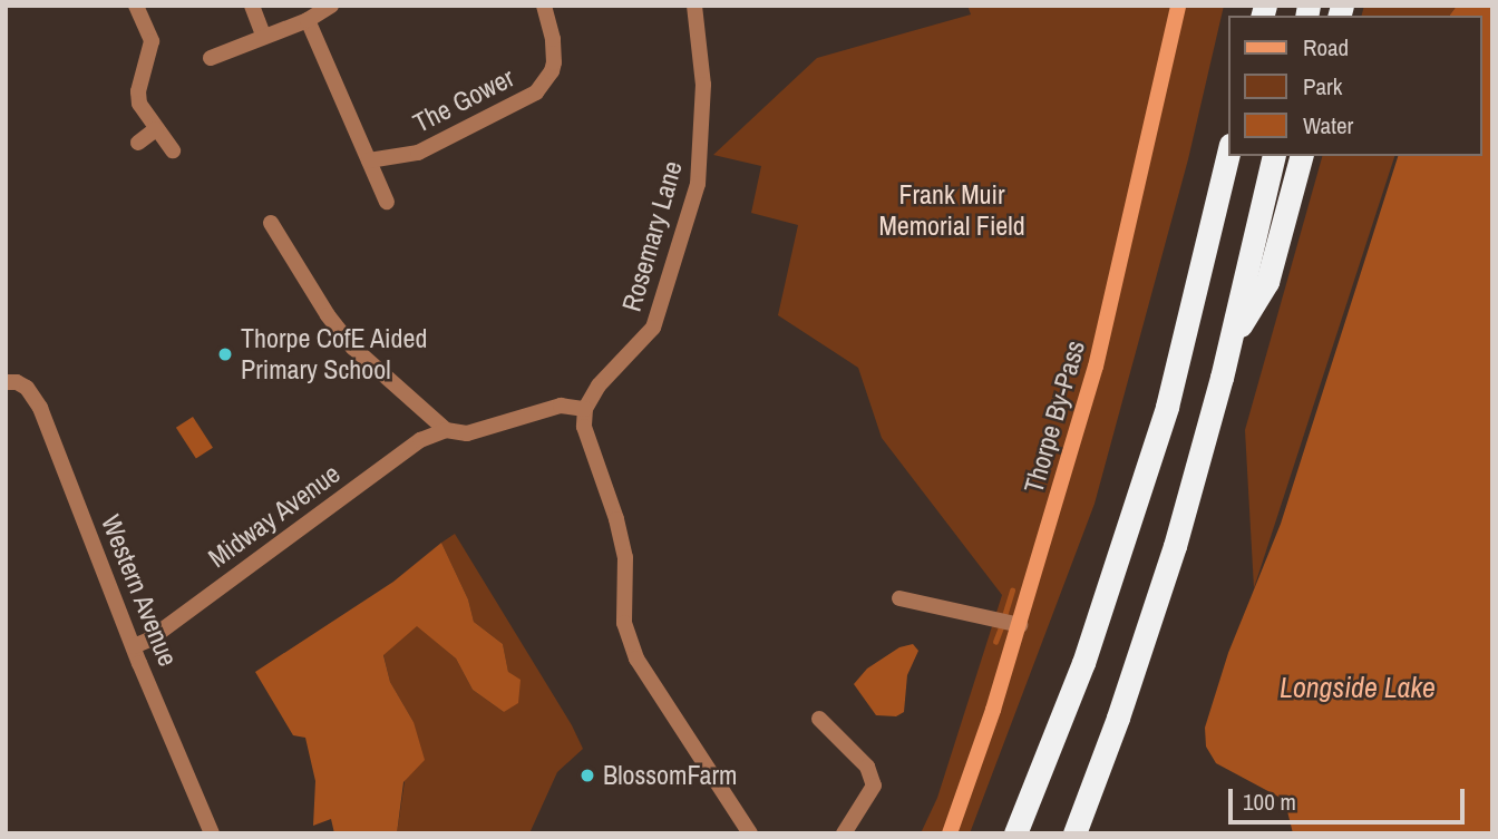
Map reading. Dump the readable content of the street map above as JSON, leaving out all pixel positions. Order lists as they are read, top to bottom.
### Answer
{
  "streets": {
    "main road": ["Thorpe By-Pass"],
    "street": [
      "The Gower",
      "Rosemary Lane",
      "Midway Avenue",
      "Western Avenue"
    ]
  },
  "crossings": [
    ["Midway Avenue", "Western Avenue"]
  ],
  "water": ["Longside Lake"],
  "parks": ["Frank Muir Memorial Field"],
  "places": ["Thorpe CofE Aided Primary School", "BlossomFarm"],
  "legend": ["Road", "Park", "Water"],
  "scale_bar": "100 m"
}
